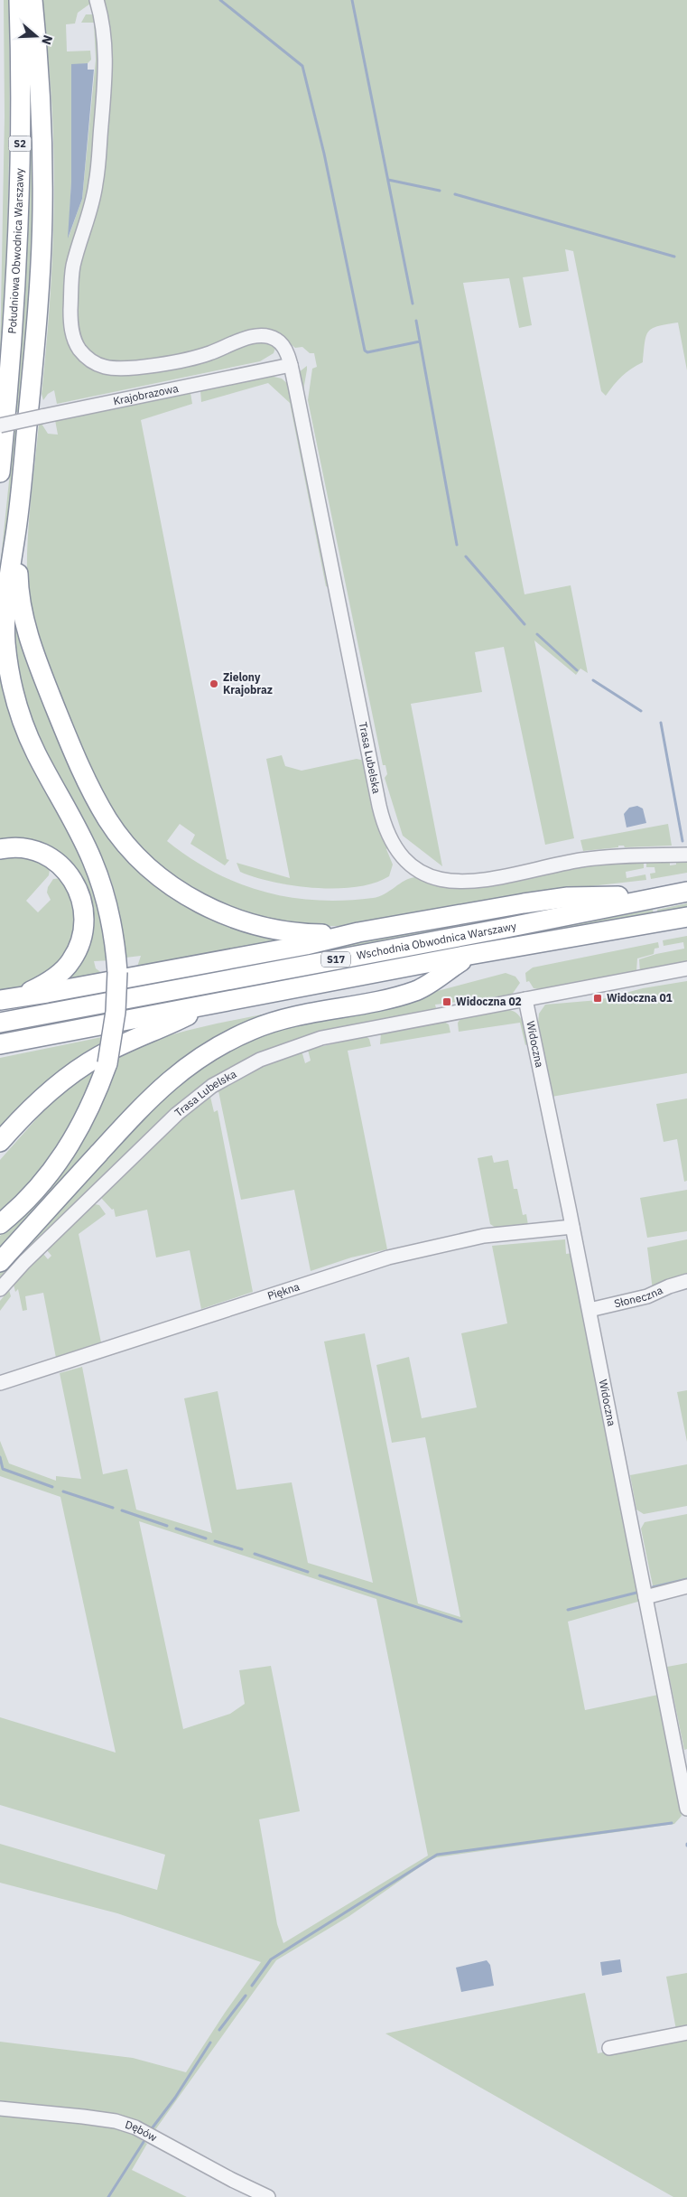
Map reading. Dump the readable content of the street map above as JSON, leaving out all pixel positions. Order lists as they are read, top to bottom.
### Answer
{
  "streets": {
    "highway": [
      "S2",
      "Południowa Obwodnica Warszawy",
      "Wschodnia Obwodnica Warszawy",
      "S17"
    ],
    "street": [
      "Krajobrazowa",
      "Trasa Lubelska",
      "Widoczna",
      "Piękna",
      "Słoneczna",
      "Dębów"
    ]
  },
  "crossings": [
    ["Krajobrazowa", "Trasa Lubelska"],
    ["Trasa Lubelska", "Widoczna"],
    ["Wschodnia Obwodnica Warszawy", "S17"],
    ["Widoczna", "Piękna"],
    ["Widoczna", "Słoneczna"]
  ],
  "places": {
    "other": ["Zielony Krajobraz"],
    "transit": ["Widoczna 01", "Widoczna 02"]
  },
  "north": "right"
}
